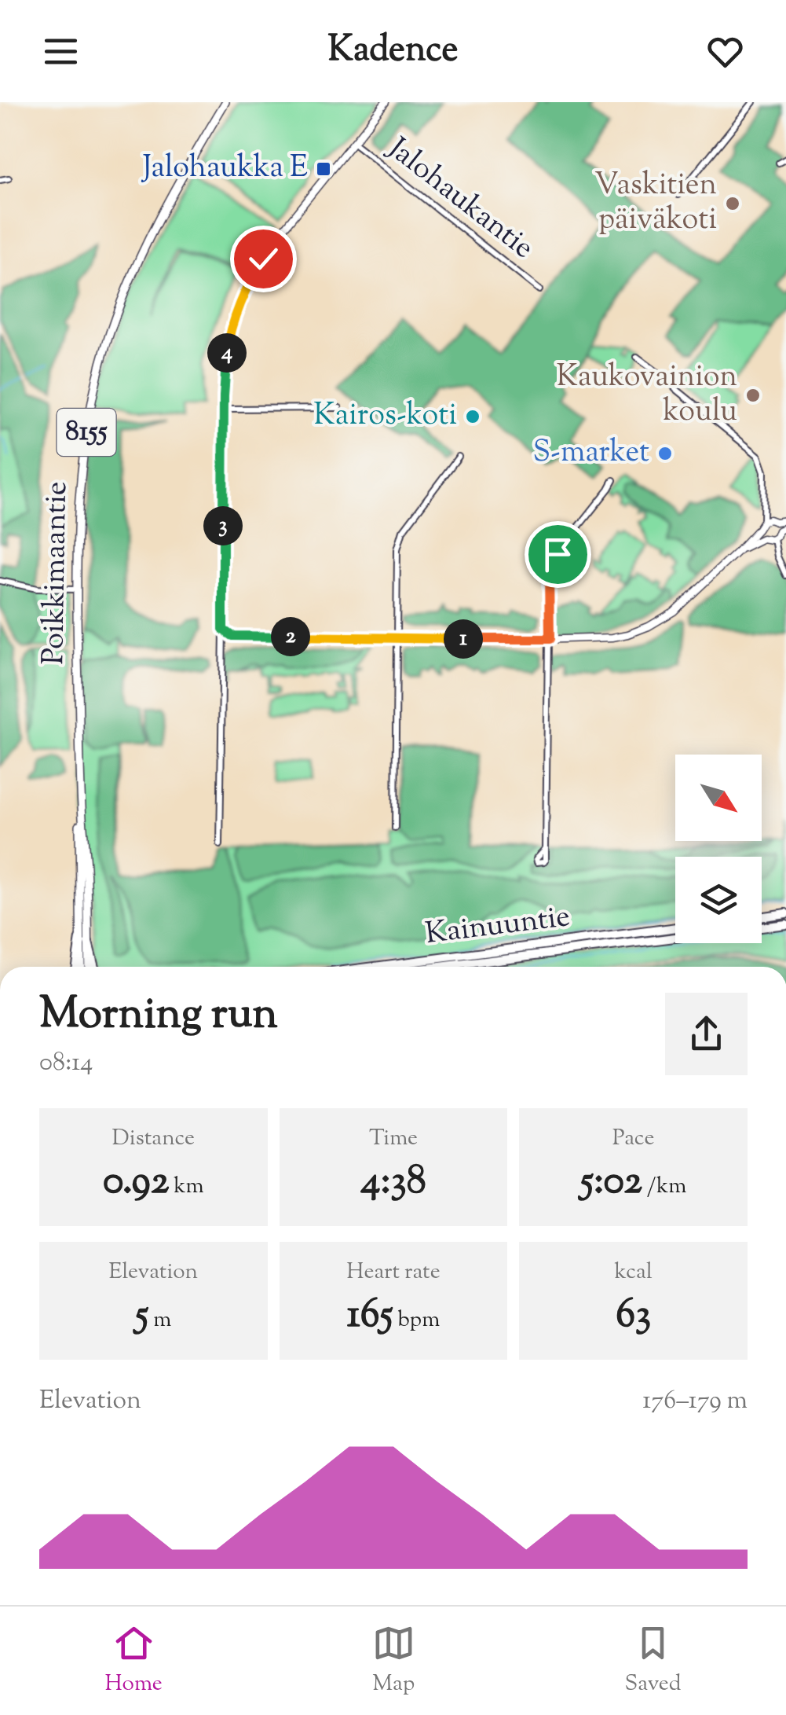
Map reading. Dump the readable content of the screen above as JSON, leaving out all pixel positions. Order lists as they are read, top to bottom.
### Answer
{
  "streets": {
    "highway": ["Kainuuntie"],
    "main road": ["8155", "Poikkimaantie"],
    "street": ["Jalohaukantie"]
  },
  "places": {
    "transit": ["Jalohaukka E"],
    "other": [
      "Vaskitien päiväkoti",
      "Kaukovainion koulu",
      "Kairos-koti",
      "S-market"
    ]
  },
  "north": "bottom right",
  "page": {
    "header": "Kadence",
    "pins": [
      "4",
      "3",
      "2",
      "1"
    ],
    "heading": ["Morning run", "08:14"],
    "stats": [
      ["Distance", "0.92 km"],
      ["Time", "4:38"],
      ["Pace", "5:02 /km"],
      ["Elevation", "5 m"],
      ["Heart rate", "165 bpm"],
      ["kcal", "63"]
    ],
    "chart": ["Elevation", "176–179 m"],
    "tabs": ["Home", "Map", "Saved"]
  }
}
